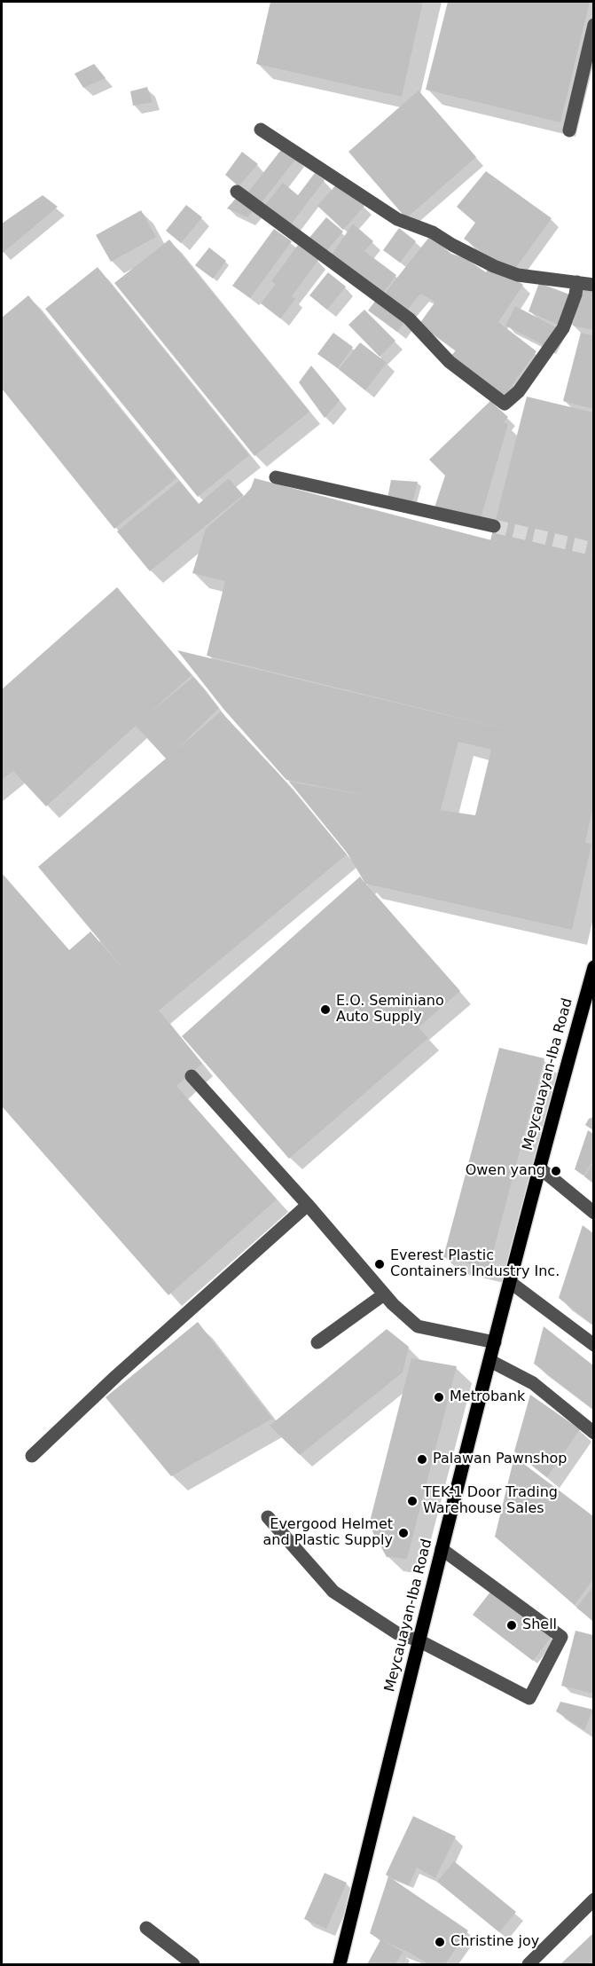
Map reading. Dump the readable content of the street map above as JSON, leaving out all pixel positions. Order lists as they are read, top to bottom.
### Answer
{
  "streets": {
    "main road": ["Meycauayan-Iba Road"]
  },
  "places": [
    "E.O. Seminiano Auto Supply",
    "Owen yang",
    "Everest Plastic Containers Industry Inc.",
    "Metrobank",
    "Palawan Pawnshop",
    "TEK-1 Door Trading Warehouse Sales",
    "Evergood Helmet and Plastic Supply",
    "Shell",
    "Christine joy"
  ]
}
